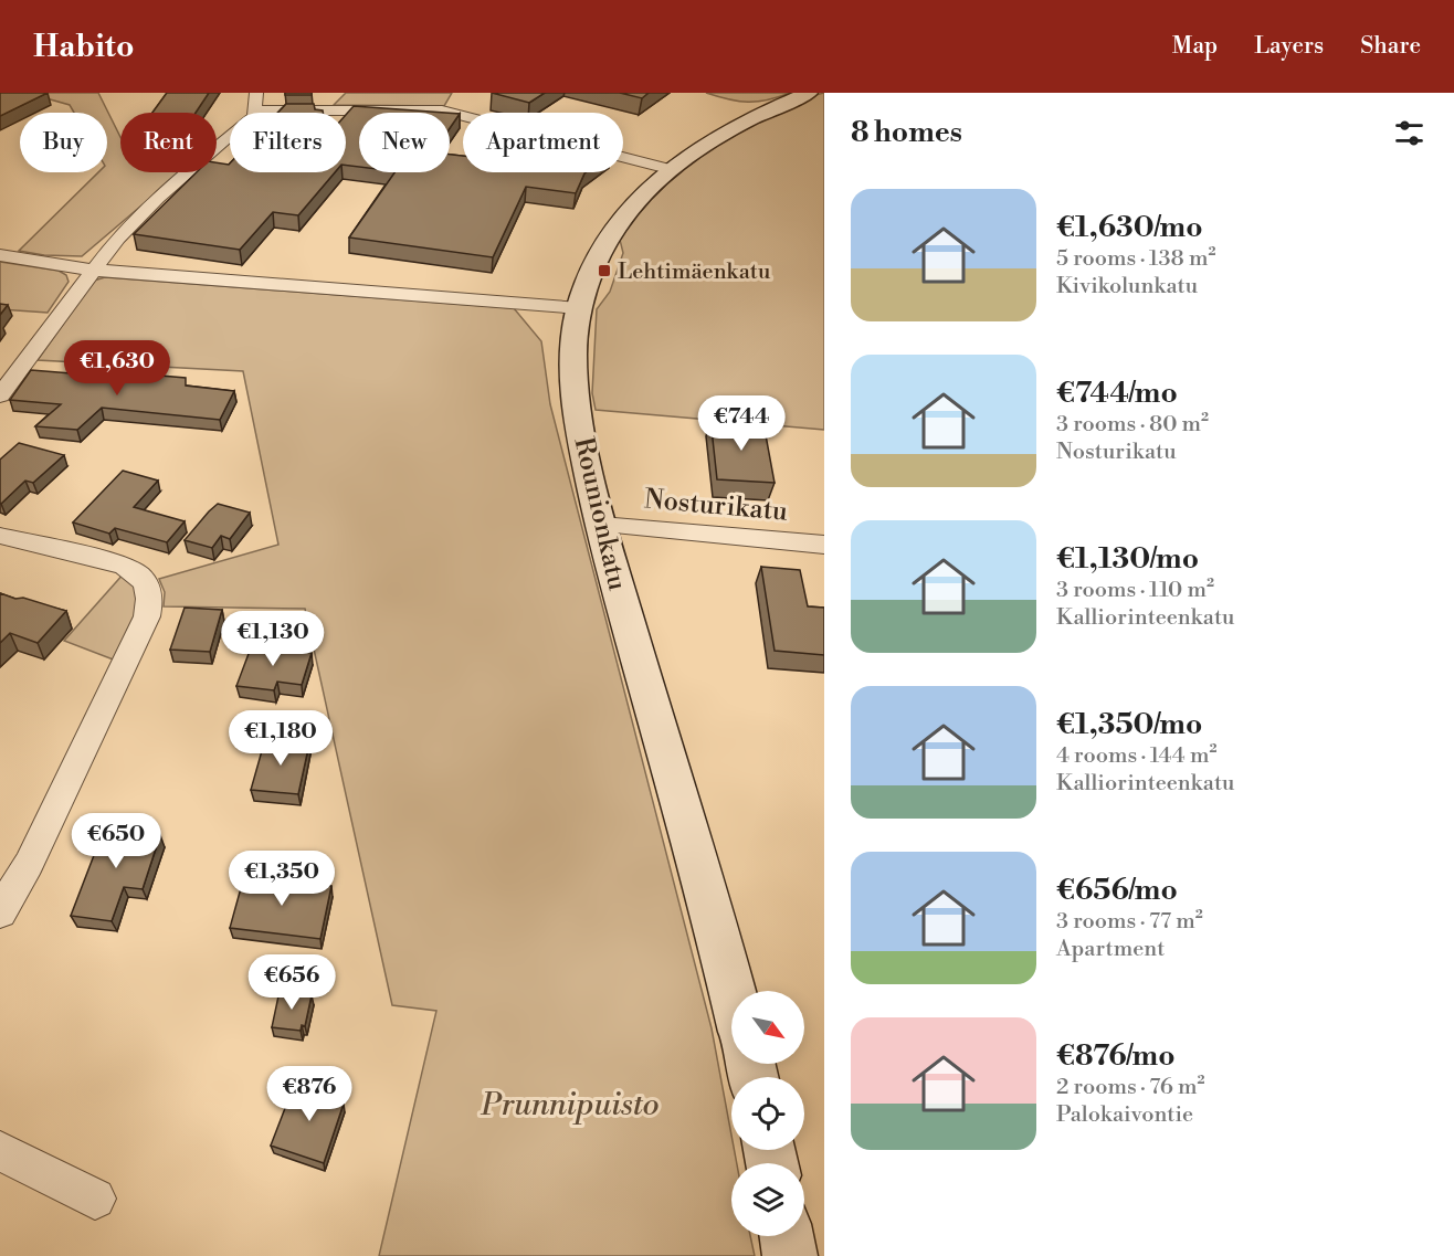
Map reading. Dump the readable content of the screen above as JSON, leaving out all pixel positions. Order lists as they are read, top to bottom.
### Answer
{
  "streets": {
    "main road": ["Rounionkatu"],
    "street": ["Nosturikatu"]
  },
  "crossings": [
    ["Nosturikatu", "Rounionkatu"]
  ],
  "parks": ["Prunnipuisto"],
  "places": {
    "transit": ["Lehtimäenkatu"]
  },
  "north": "bottom right",
  "page": {
    "header": "Habito",
    "nav": ["Map", "Layers", "Share"],
    "heading": "8 homes",
    "chip": [
      "Buy",
      "Rent",
      "Filters",
      "New",
      "Apartment"
    ],
    "list": [
      {
        "name": "€1,630/mo",
        "note": "5 rooms · 138 m² · Kivikolunkatu"
      },
      {
        "name": "€744/mo",
        "note": "3 rooms · 80 m² · Nosturikatu"
      },
      {
        "name": "€1,130/mo",
        "note": "3 rooms · 110 m² · Kalliorinteenkatu"
      },
      {
        "name": "€1,350/mo",
        "note": "4 rooms · 144 m² · Kalliorinteenkatu"
      },
      {
        "name": "€656/mo",
        "note": "3 rooms · 77 m² · Apartment"
      },
      {
        "name": "€876/mo",
        "note": "2 rooms · 76 m² · Palokaivontie"
      }
    ],
    "price": [
      "€1,630",
      "€744",
      "€1,130",
      "€1,180",
      "€650",
      "€1,350",
      "€656",
      "€876"
    ]
  }
}
